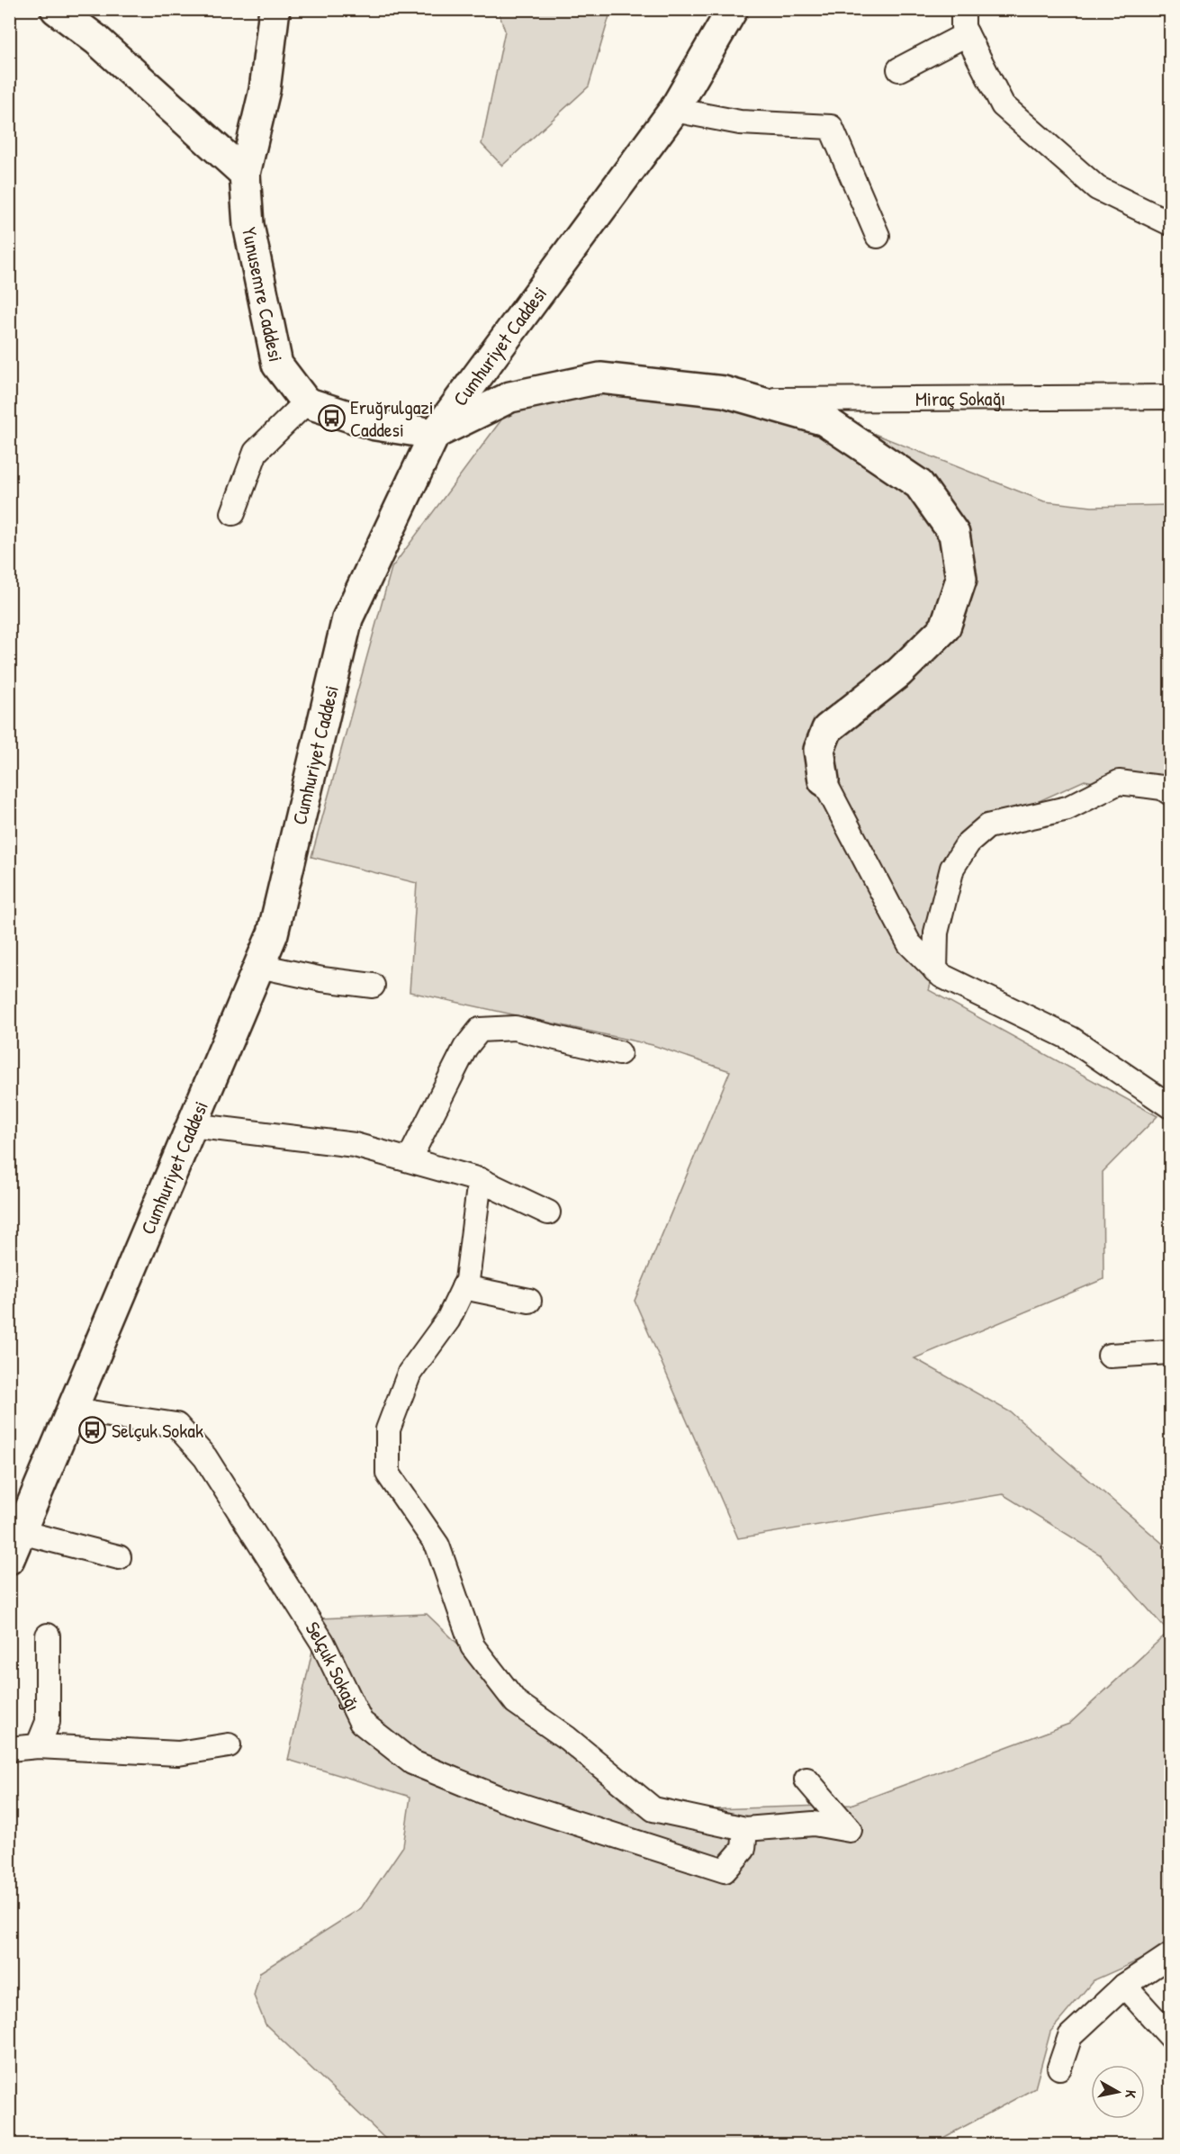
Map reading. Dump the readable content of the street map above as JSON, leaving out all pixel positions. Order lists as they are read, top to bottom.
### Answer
{
  "streets": {
    "main road": ["Yunusemre Caddesi", "Cumhuriyet Caddesi"],
    "street": ["Miraç Sokağı", "Selçuk Sokağı"]
  },
  "crossings": [
    ["Cumhuriyet Caddesi", "Selçuk Sokağı"]
  ],
  "places": {
    "bus stop": ["Eruğrulgazi Caddesi", "Selçuk Sokak"]
  },
  "north": "right"
}
